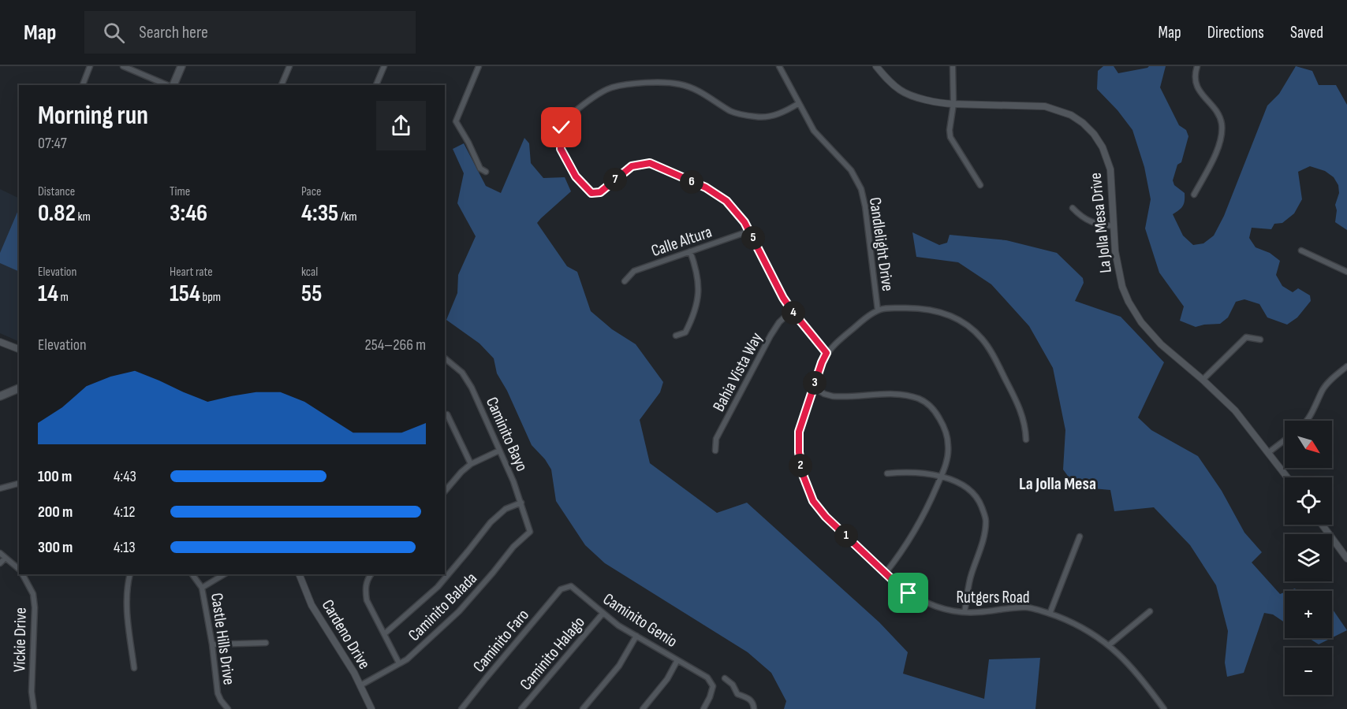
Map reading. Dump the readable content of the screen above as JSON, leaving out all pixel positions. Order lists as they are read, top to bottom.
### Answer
{
  "streets": {
    "street": [
      "La Jolla Mesa Drive",
      "Calle Altura",
      "Candlelight Drive",
      "Bahia Vista Way",
      "Caminito Bayo",
      "Rutgers Road",
      "Caminito Balada",
      "Caminito Genio",
      "Cardeno Drive",
      "Castle Hills Drive",
      "Vickie Drive",
      "Caminito Faro",
      "Caminito Halago"
    ]
  },
  "crossings": [
    ["Caminito Bayo", "Caminito Balada"],
    ["Caminito Balada", "Cardeno Drive"],
    ["Caminito Genio", "Caminito Faro"],
    ["Caminito Genio", "Caminito Halago"]
  ],
  "districts": ["La Jolla Mesa"],
  "north": "bottom right",
  "page": {
    "header": "Map",
    "search": "Search here",
    "nav": ["Map", "Directions", "Saved"],
    "heading": ["Morning run", "07:47"],
    "stats": [
      ["Distance", "0.82 km"],
      ["Time", "3:46"],
      ["Pace", "4:35 /km"],
      ["Elevation", "14 m"],
      ["Heart rate", "154 bpm"],
      ["kcal", "55"]
    ],
    "pins": [
      "7",
      "6",
      "5",
      "4",
      "3",
      "2",
      "1"
    ],
    "chart": ["Elevation", "254–266 m"],
    "map_buttons": ["+", "−"],
    "list": [
      {
        "name": "100 m",
        "note": "4:43"
      },
      {
        "name": "200 m",
        "note": "4:12"
      },
      {
        "name": "300 m",
        "note": "4:13"
      }
    ]
  }
}
